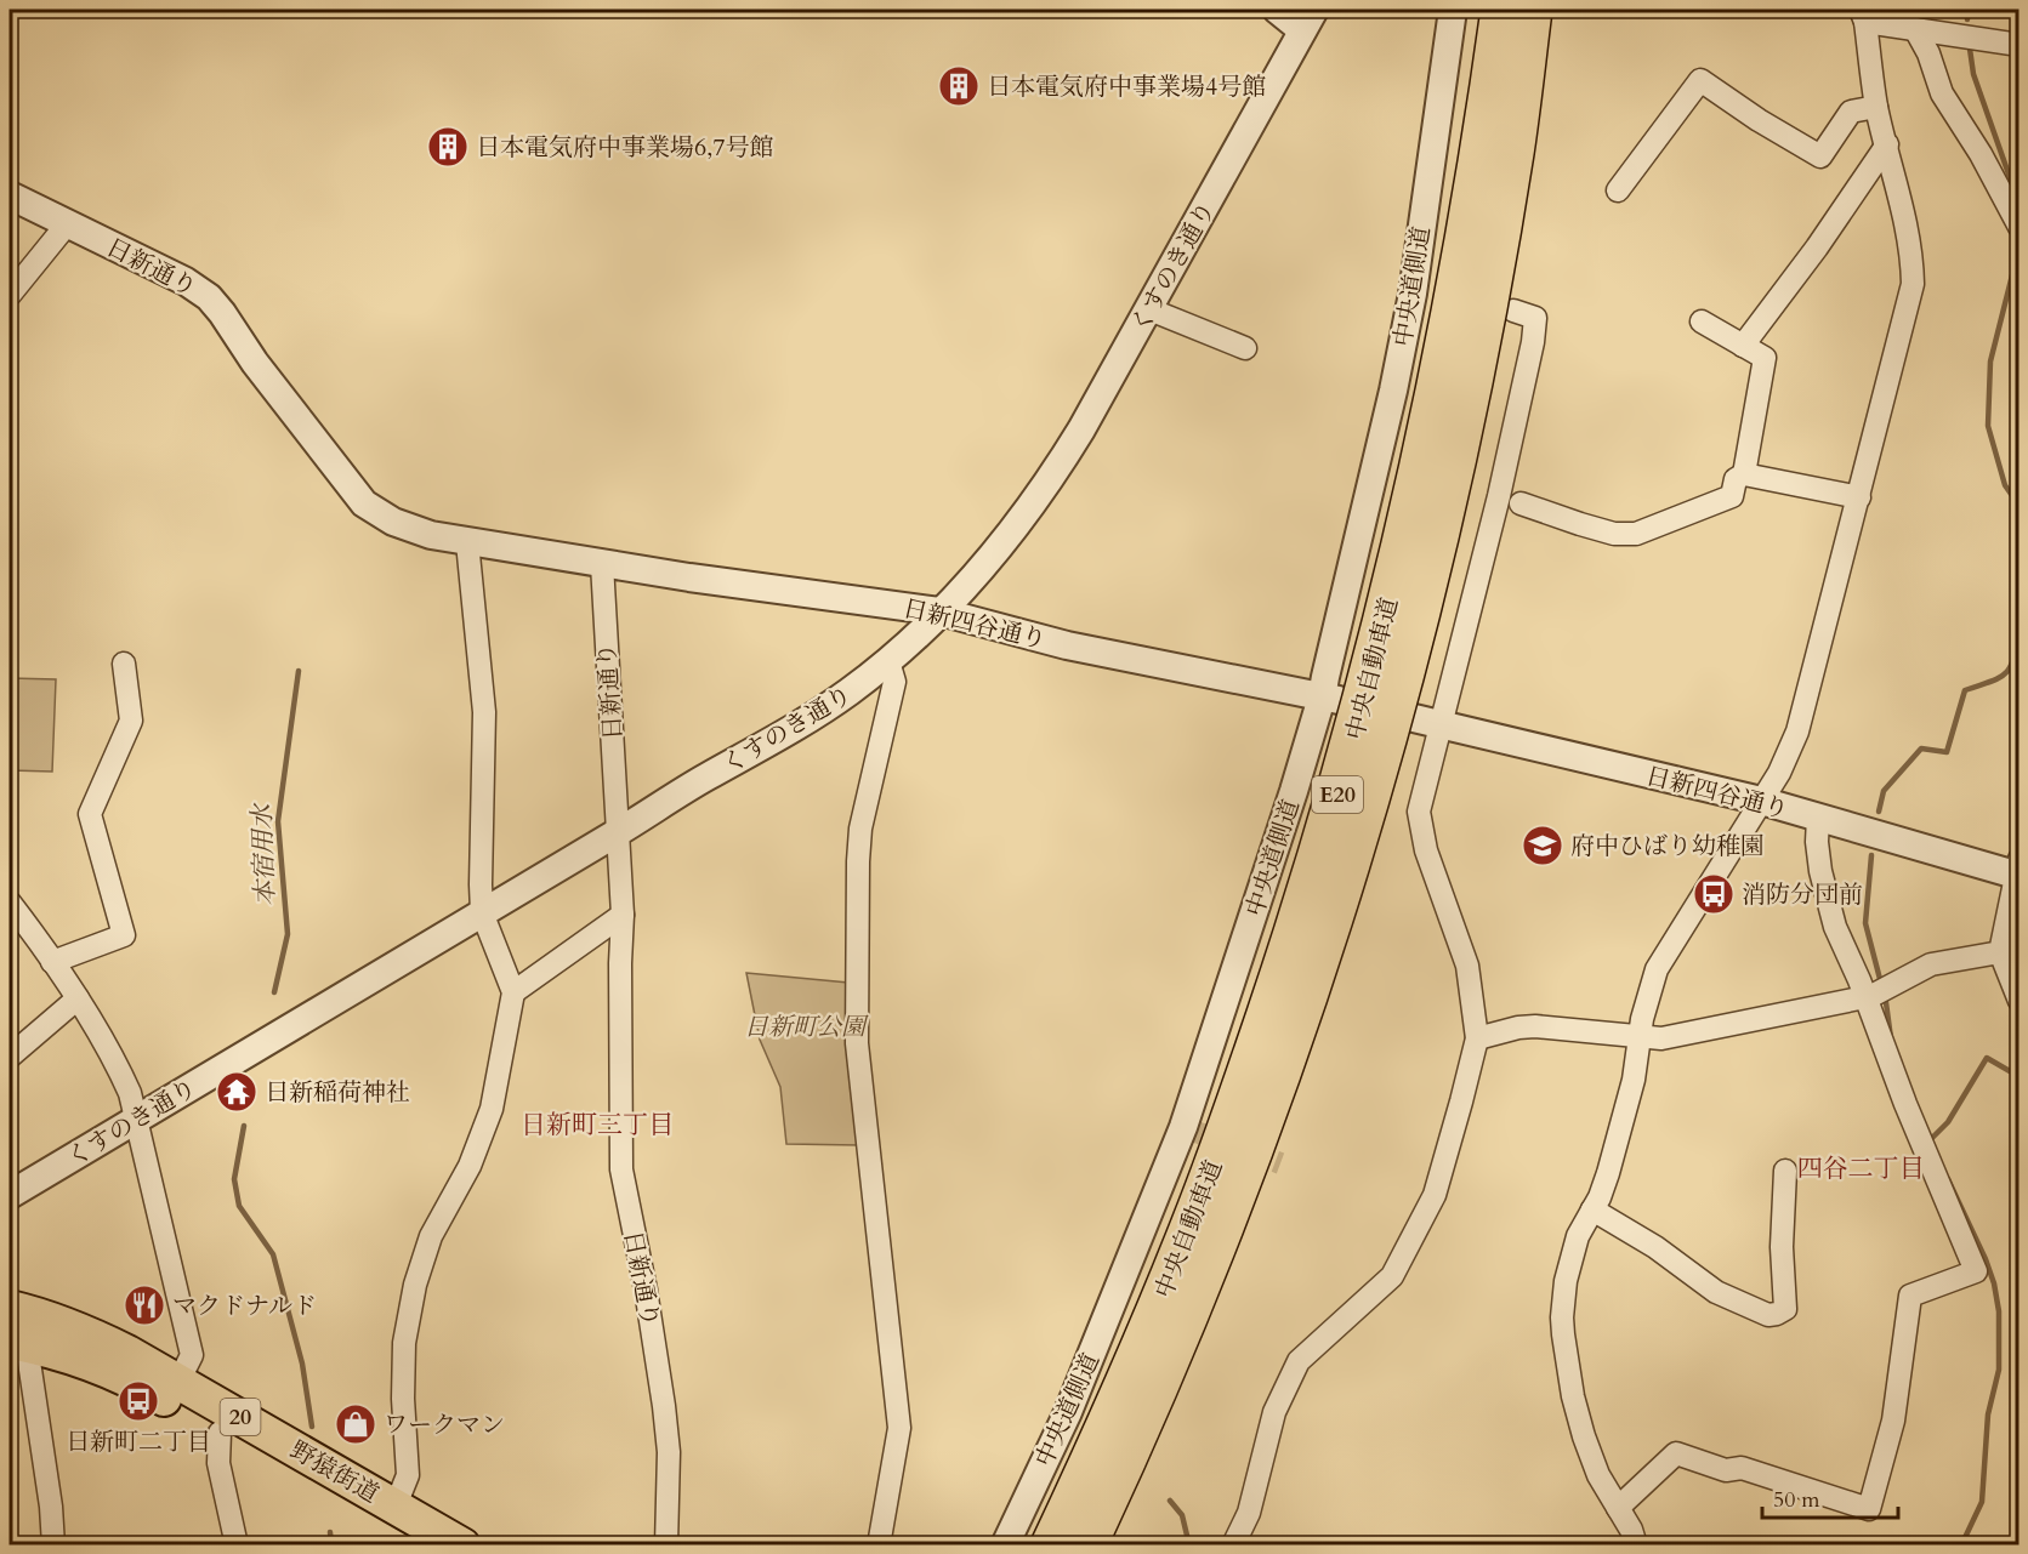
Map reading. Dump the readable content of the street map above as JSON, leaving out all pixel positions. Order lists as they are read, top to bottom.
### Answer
{
  "streets": {
    "highway": ["中央自動車道", "E20"],
    "main road": ["20", "野猿街道"],
    "street": [
      "日新通り",
      "くすのき通り",
      "中央道側道",
      "日新四谷通り"
    ]
  },
  "crossings": [
    ["日新通り", "くすのき通り"],
    ["日新通り", "日新四谷通り"],
    ["くすのき通り", "日新四谷通り"],
    ["中央道側道", "日新四谷通り"]
  ],
  "districts": ["日新町三丁目", "四谷二丁目"],
  "water": ["本宿用水"],
  "parks": ["日新町公園"],
  "places": {
    "building": ["日本電気府中事業場4号館", "日本電気府中事業場6,7号館"],
    "school or university": ["府中ひばり幼稚園"],
    "bus stop": ["消防分団前", "日新町二丁目"],
    "temple": ["日新稲荷神社"],
    "restaurant": ["マクドナルド"],
    "shop": ["ワークマン"]
  },
  "scale_bar": "50 m"
}
